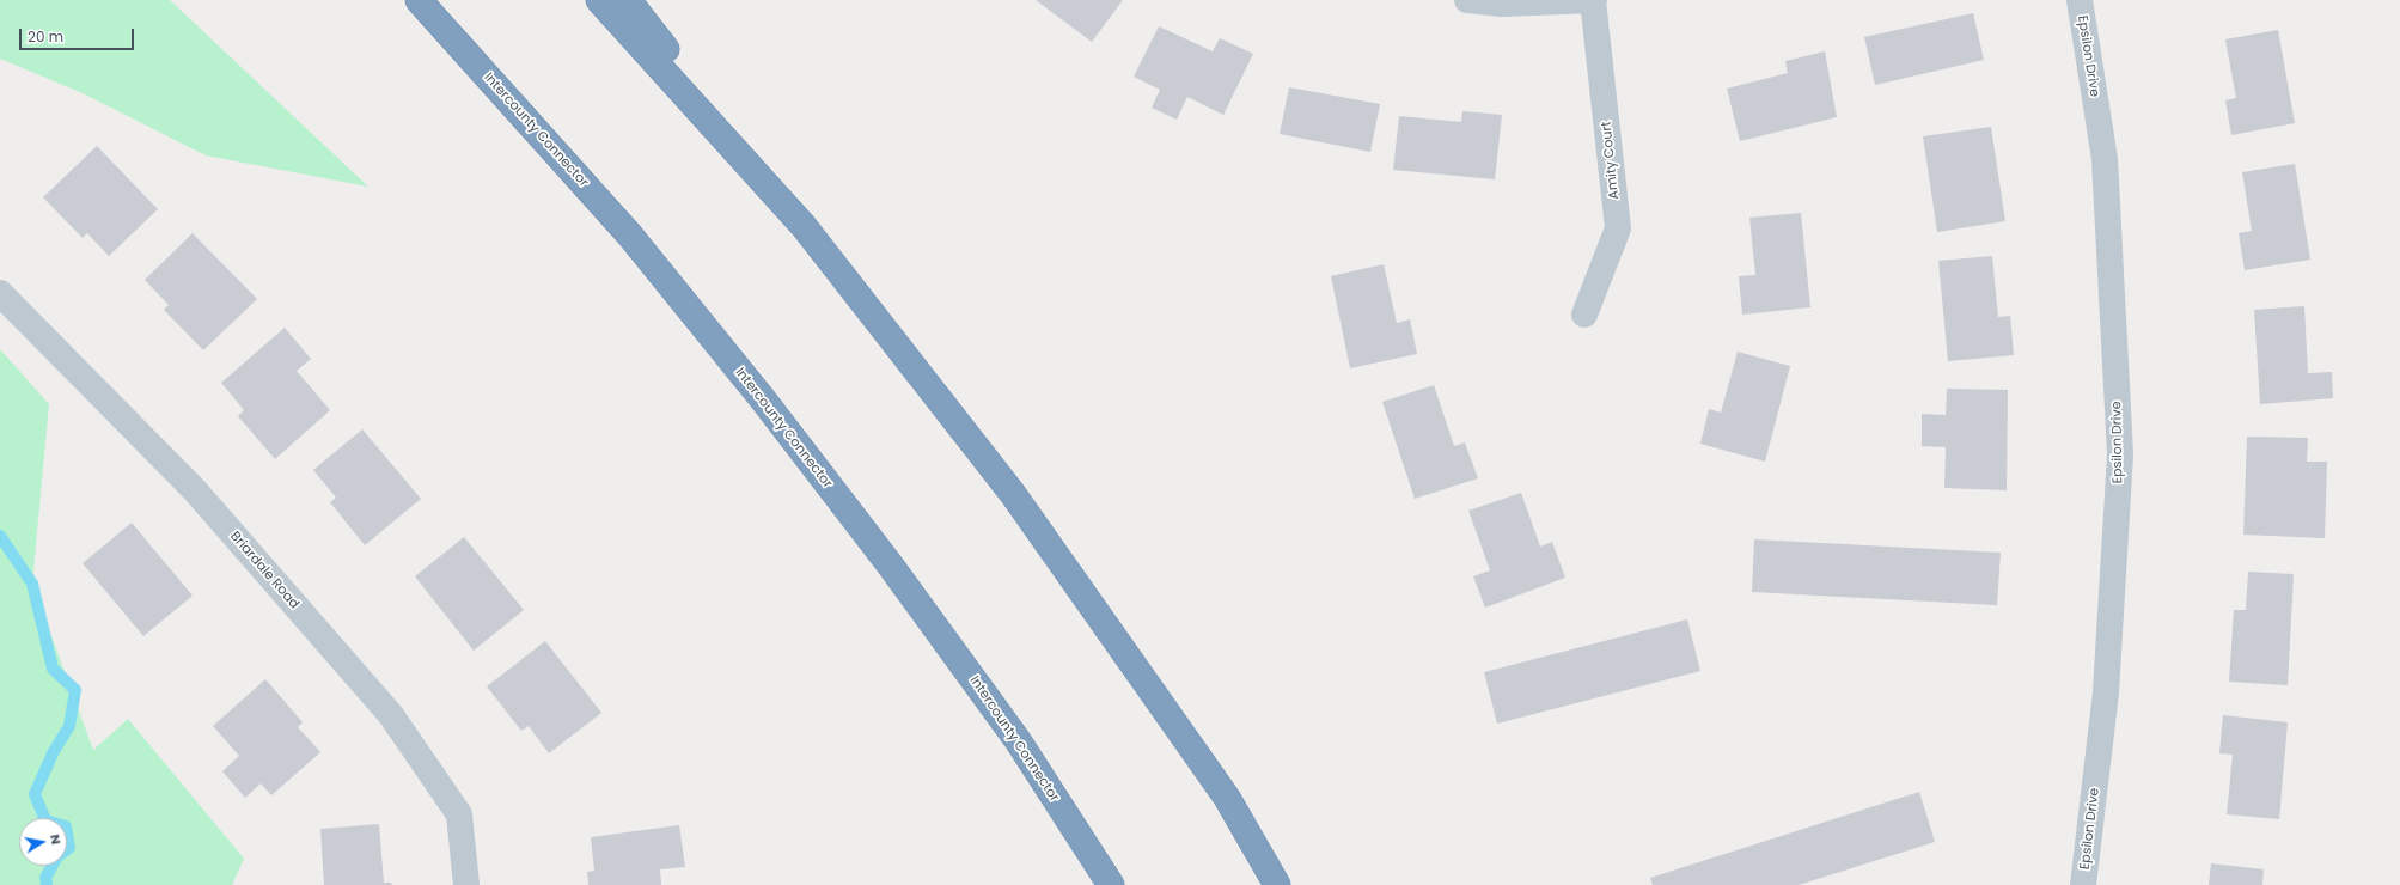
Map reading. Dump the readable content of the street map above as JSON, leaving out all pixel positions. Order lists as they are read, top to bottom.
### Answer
{
  "streets": {
    "highway": ["Intercounty Connector"],
    "street": ["Epsilon Drive", "Amity Court", "Briardale Road"]
  },
  "scale_bar": "20 m",
  "north": "right"
}
